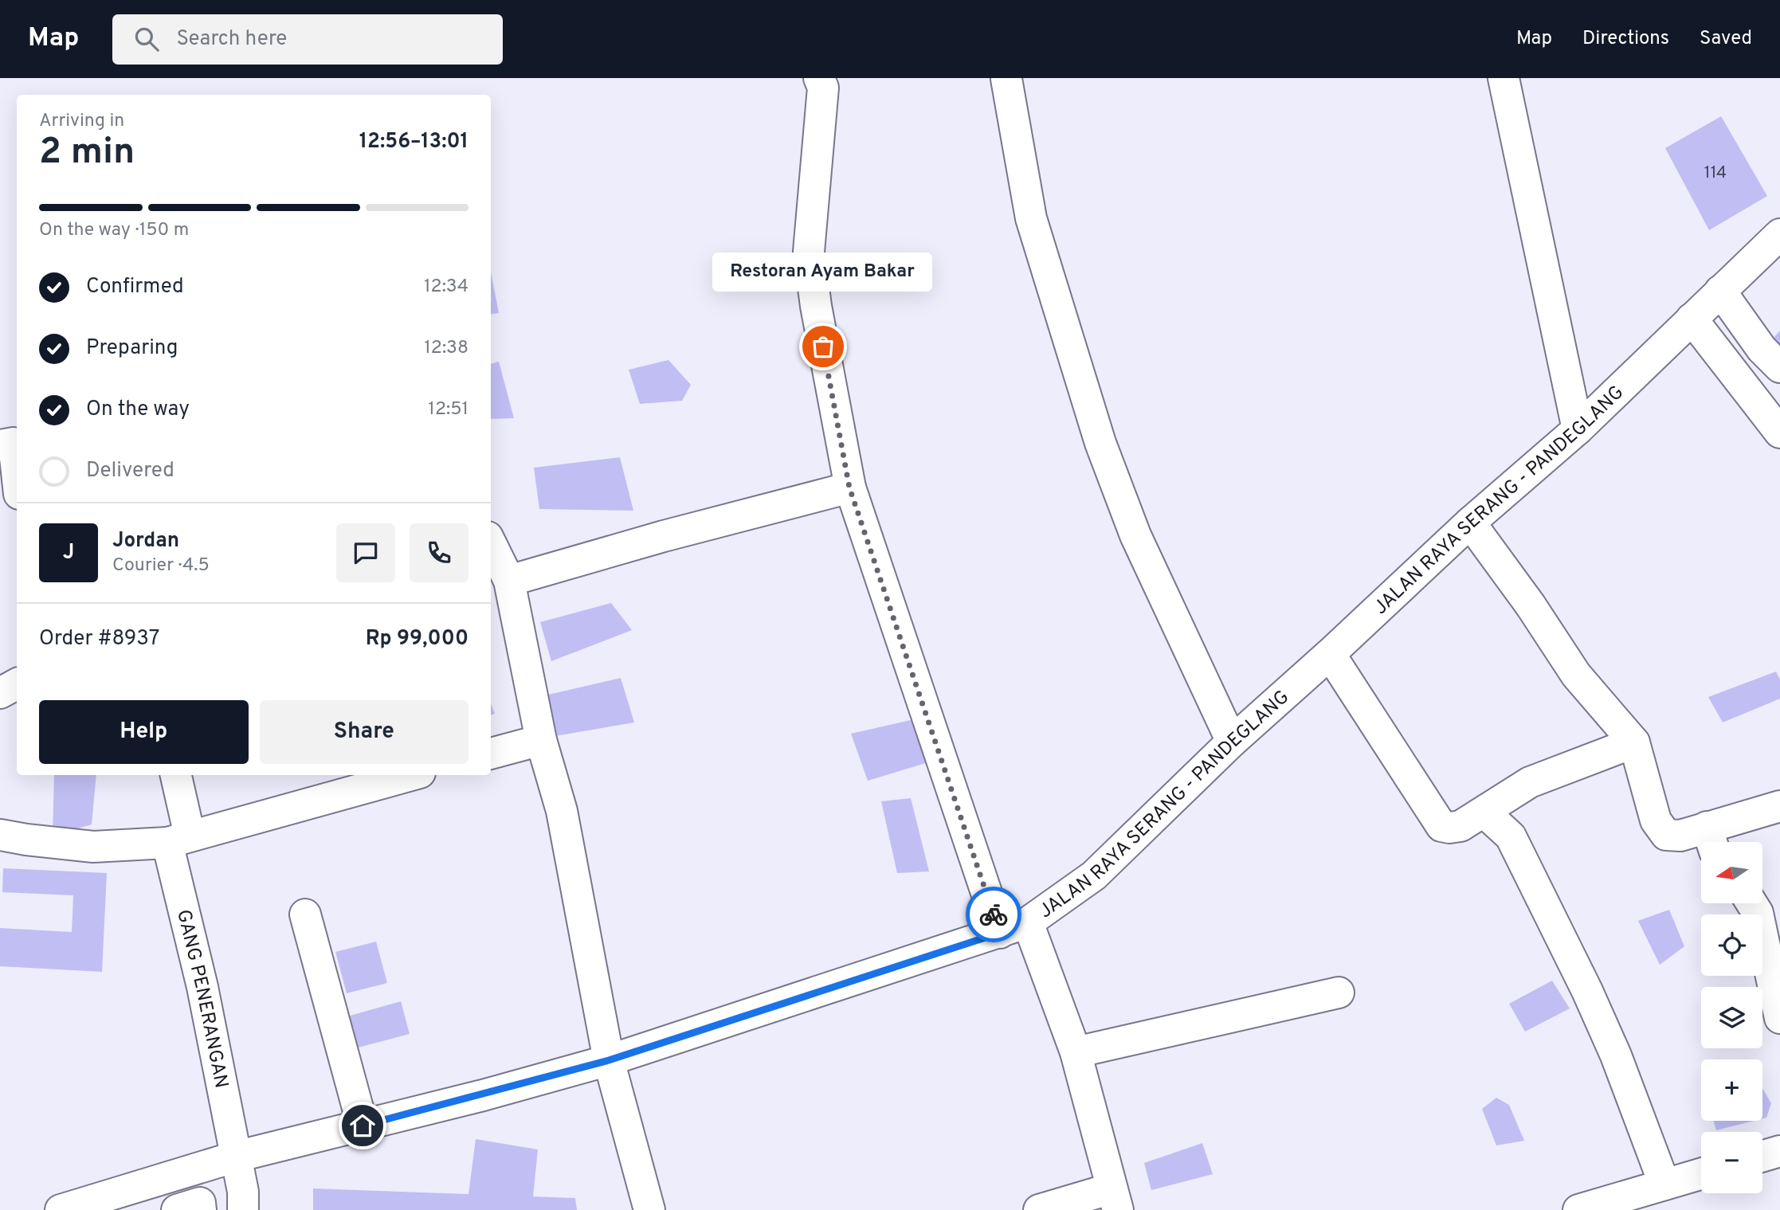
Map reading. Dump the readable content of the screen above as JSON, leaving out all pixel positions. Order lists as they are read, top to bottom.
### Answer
{
  "streets": {
    "street": ["JALAN RAYA SERANG - PANDEGLANG", "GANG PENERANGAN"]
  },
  "crossings": [
    ["JALAN RAYA SERANG - PANDEGLANG", "GANG PENERANGAN"]
  ],
  "places": ["Restoran Ayam Bakar"],
  "house_numbers": ["114"],
  "north": "left",
  "page": {
    "header": "Map",
    "search": "Search here",
    "nav": ["Map", "Directions", "Saved"],
    "heading": ["2 min", "Arriving in", "12:56–13:01"],
    "panel": [
      "Jordan",
      "Courier · 4.5",
      "Order #8937",
      "Rp 99,000"
    ],
    "bar": "On the way · 150 m",
    "bubble": "Restoran Ayam Bakar",
    "list": [
      ["Confirmed", "12:34"],
      ["Preparing", "12:38"],
      ["On the way", "12:51"],
      "Delivered"
    ],
    "round": "J",
    "buttons": ["Help", "Share"],
    "map_buttons": ["+", "−"]
  }
}
